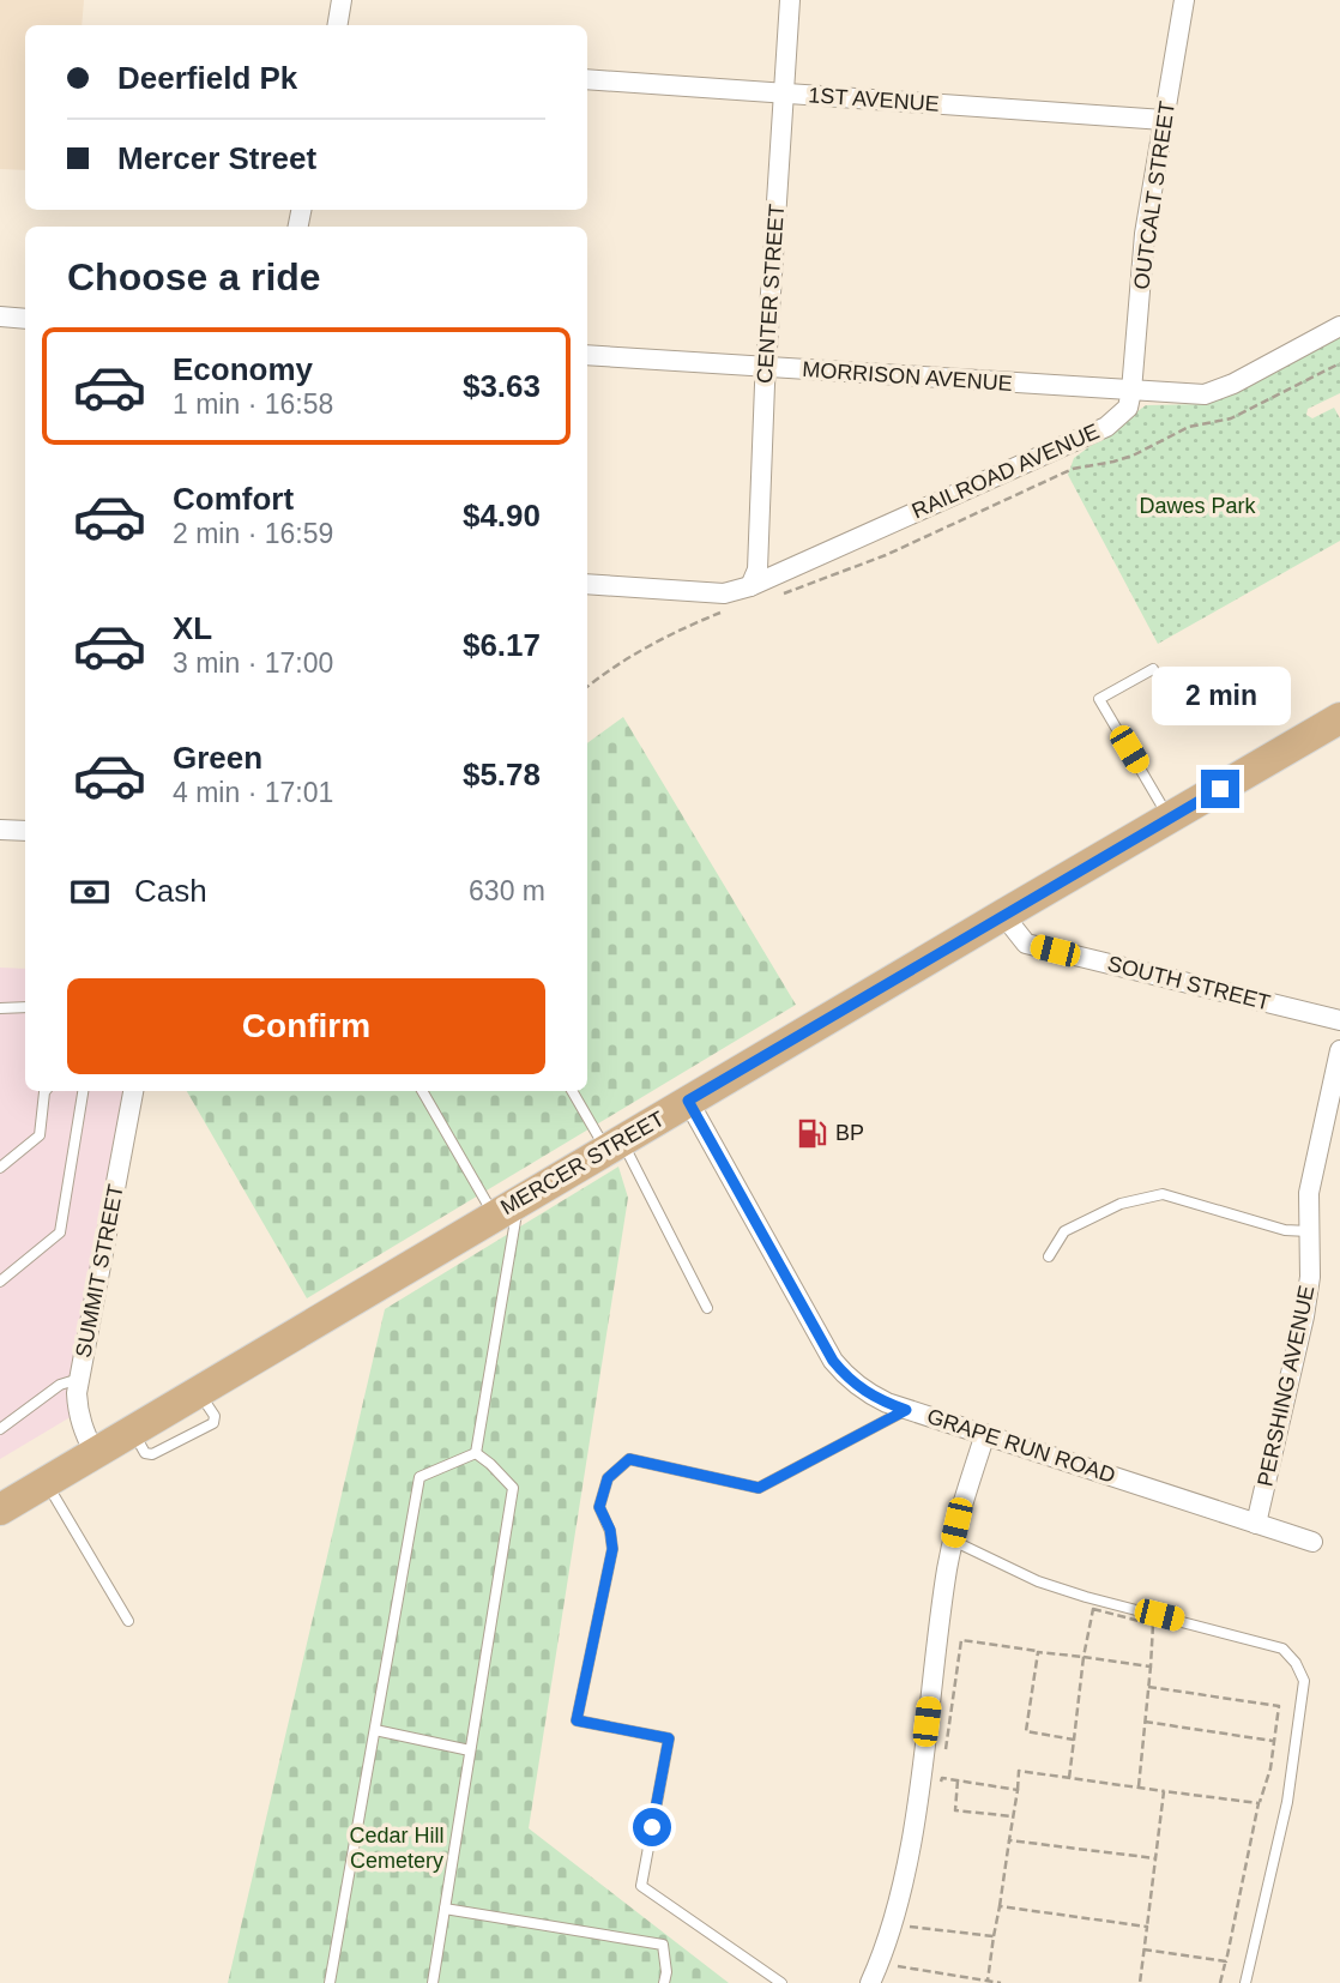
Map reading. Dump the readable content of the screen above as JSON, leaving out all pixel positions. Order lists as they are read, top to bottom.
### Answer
{
  "streets": {
    "main road": ["MERCER STREET"],
    "street": [
      "1ST AVENUE",
      "OUTCALT STREET",
      "CENTER STREET",
      "MORRISON AVENUE",
      "RAILROAD AVENUE",
      "SOUTH STREET",
      "SUMMIT STREET",
      "PERSHING AVENUE",
      "GRAPE RUN ROAD"
    ]
  },
  "crossings": [
    ["1ST AVENUE", "OUTCALT STREET"],
    ["1ST AVENUE", "CENTER STREET"],
    ["OUTCALT STREET", "MORRISON AVENUE"],
    ["OUTCALT STREET", "RAILROAD AVENUE"],
    ["CENTER STREET", "MORRISON AVENUE"],
    ["CENTER STREET", "RAILROAD AVENUE"],
    ["MORRISON AVENUE", "RAILROAD AVENUE"],
    ["SOUTH STREET", "MERCER STREET"],
    ["MERCER STREET", "SUMMIT STREET"],
    ["MERCER STREET", "GRAPE RUN ROAD"],
    ["PERSHING AVENUE", "GRAPE RUN ROAD"]
  ],
  "parks": ["Dawes Park", "Cedar Hill Cemetery"],
  "places": {
    "fuel station": ["BP"]
  },
  "page": {
    "banner": ["Deerfield Pk", "Mercer Street"],
    "heading": "Choose a ride",
    "list": [
      {
        "name": "Economy",
        "note": "1 min · 16:58",
        "value": "$3.63"
      },
      {
        "name": "Comfort",
        "note": "2 min · 16:59",
        "value": "$4.90"
      },
      {
        "name": "XL",
        "note": "3 min · 17:00",
        "value": "$6.17"
      },
      {
        "name": "Green",
        "note": "4 min · 17:01",
        "value": "$5.78"
      }
    ],
    "bubble": "2 min",
    "pay": ["Cash", "630 m"],
    "buttons": "Confirm"
  }
}
